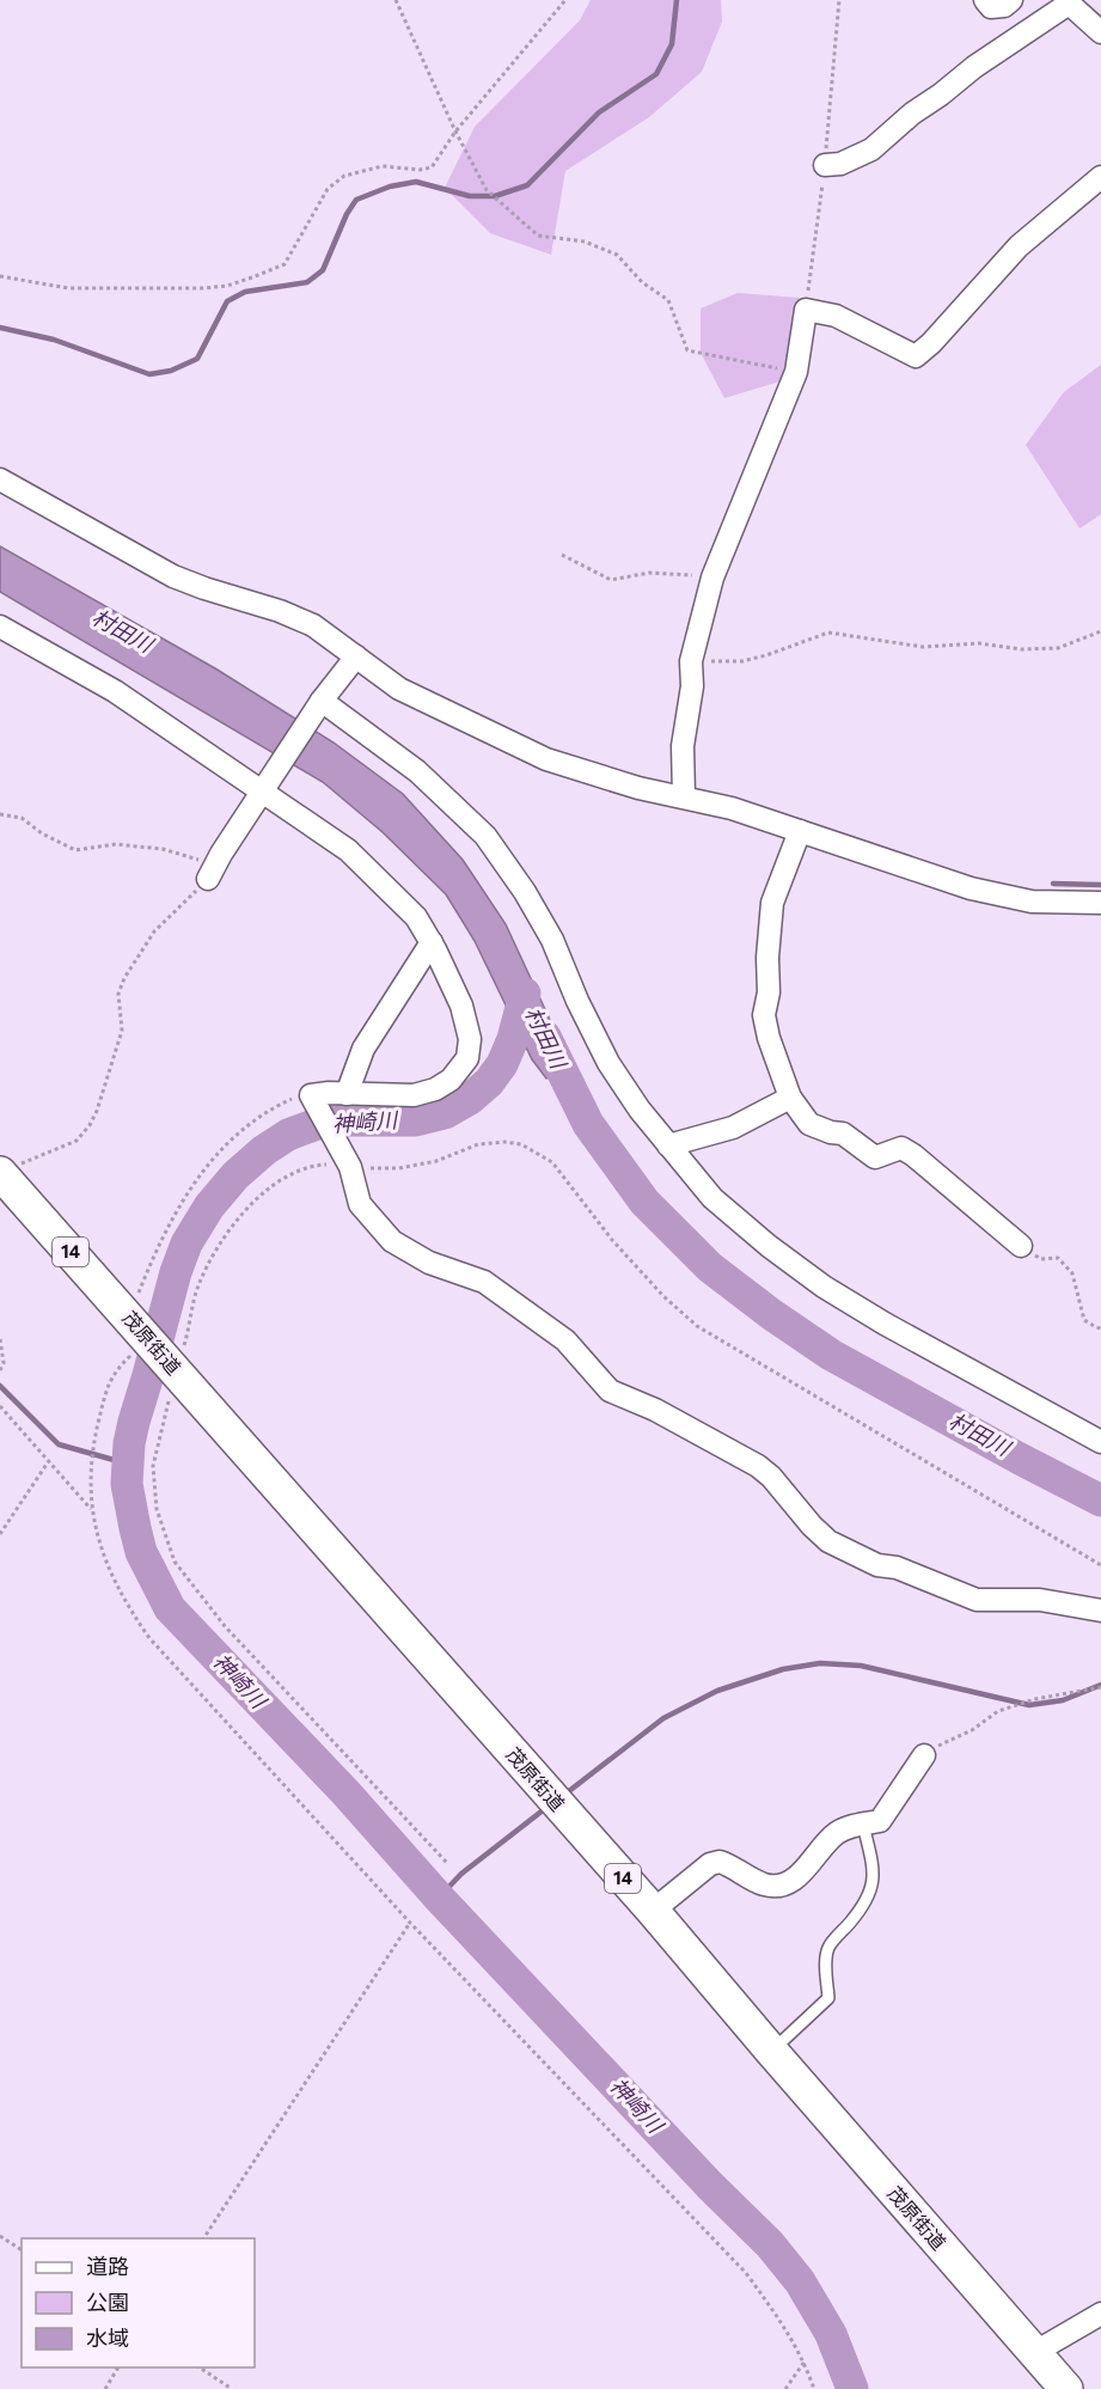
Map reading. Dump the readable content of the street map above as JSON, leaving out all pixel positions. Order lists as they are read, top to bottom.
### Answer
{
  "streets": {
    "main road": ["14", "茂原街道"]
  },
  "water": ["村田川", "神崎川"],
  "legend": ["道路", "公園", "水域"]
}
